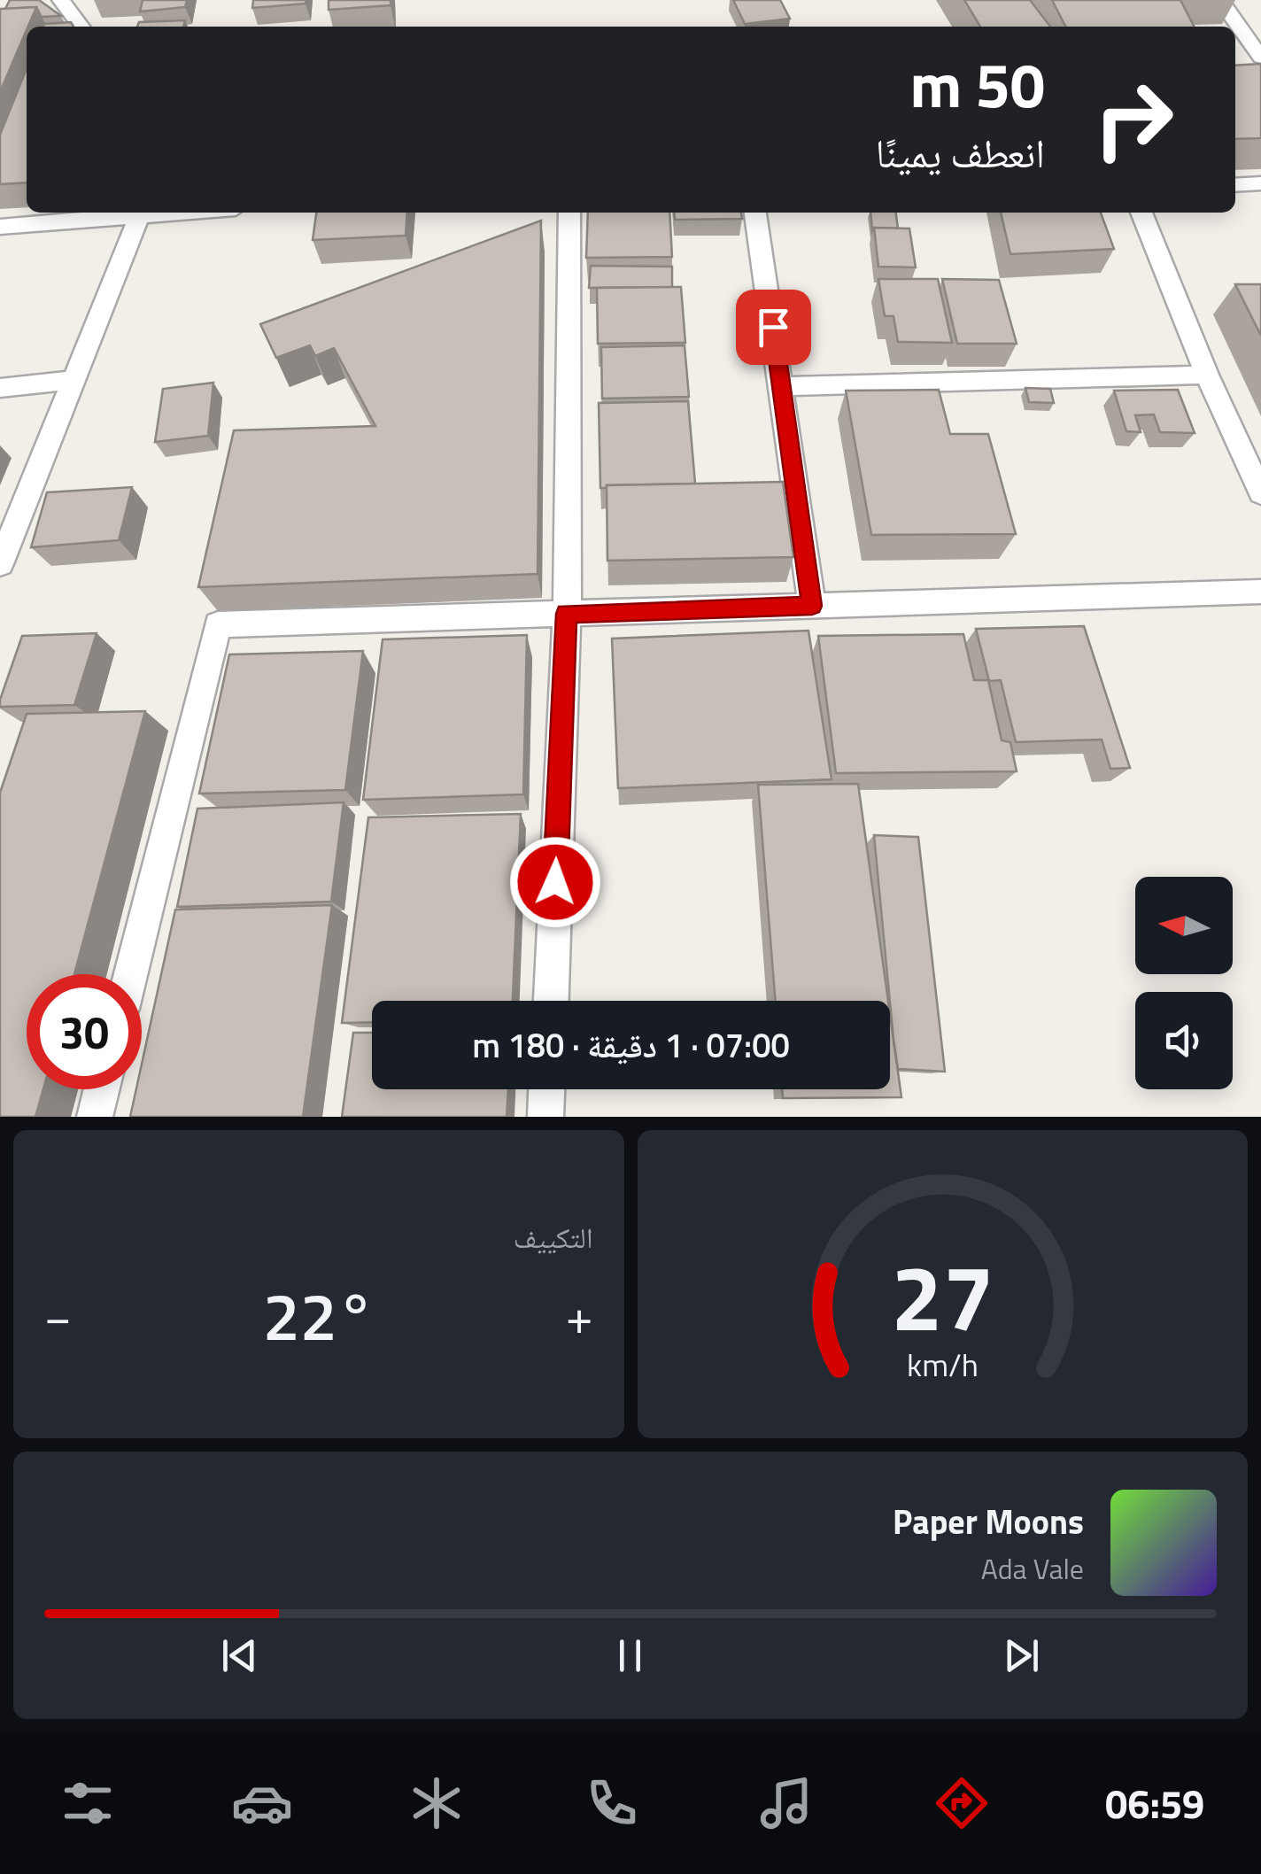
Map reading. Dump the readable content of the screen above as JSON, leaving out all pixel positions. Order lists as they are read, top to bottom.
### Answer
{
  "north": "left",
  "page": {
    "turn": ["50 m", "انعطف يمينًا"],
    "limit": "30",
    "trip": "07:00 · 1 دقيقة · 180 m",
    "tile": "التكييف",
    "heat": ["−", "22°", "+"],
    "song": ["Paper Moons", "Ada Vale"],
    "tabs": "06:59",
    "gauge": ["27", "km/h"]
  }
}
